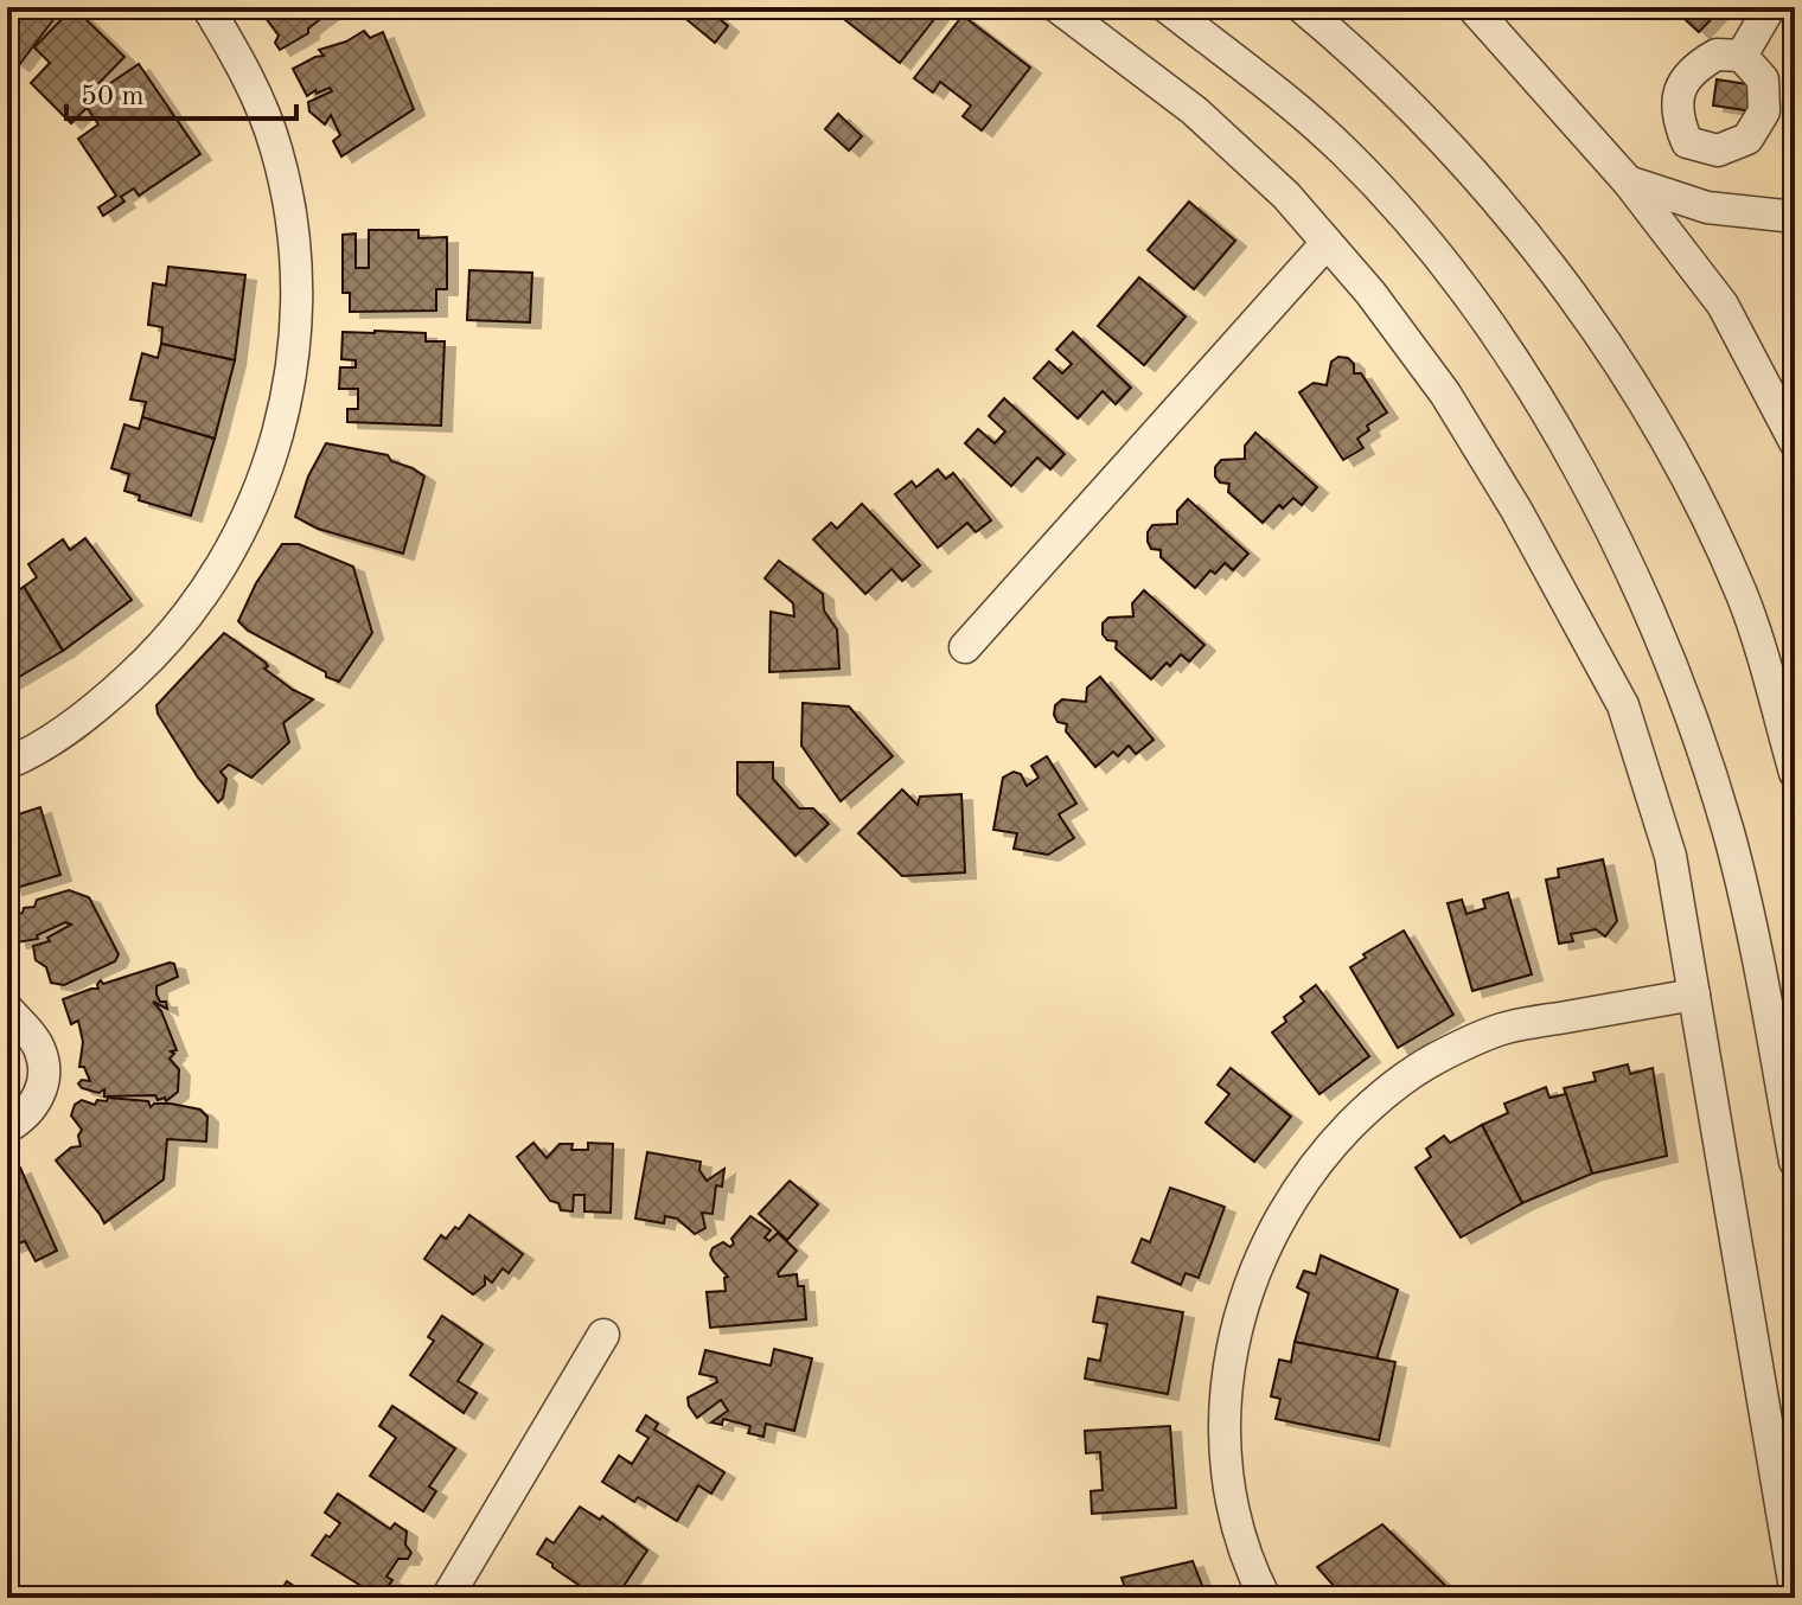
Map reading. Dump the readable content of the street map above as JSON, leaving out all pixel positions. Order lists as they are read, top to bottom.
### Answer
{
  "scale_bar": "50 m"
}
